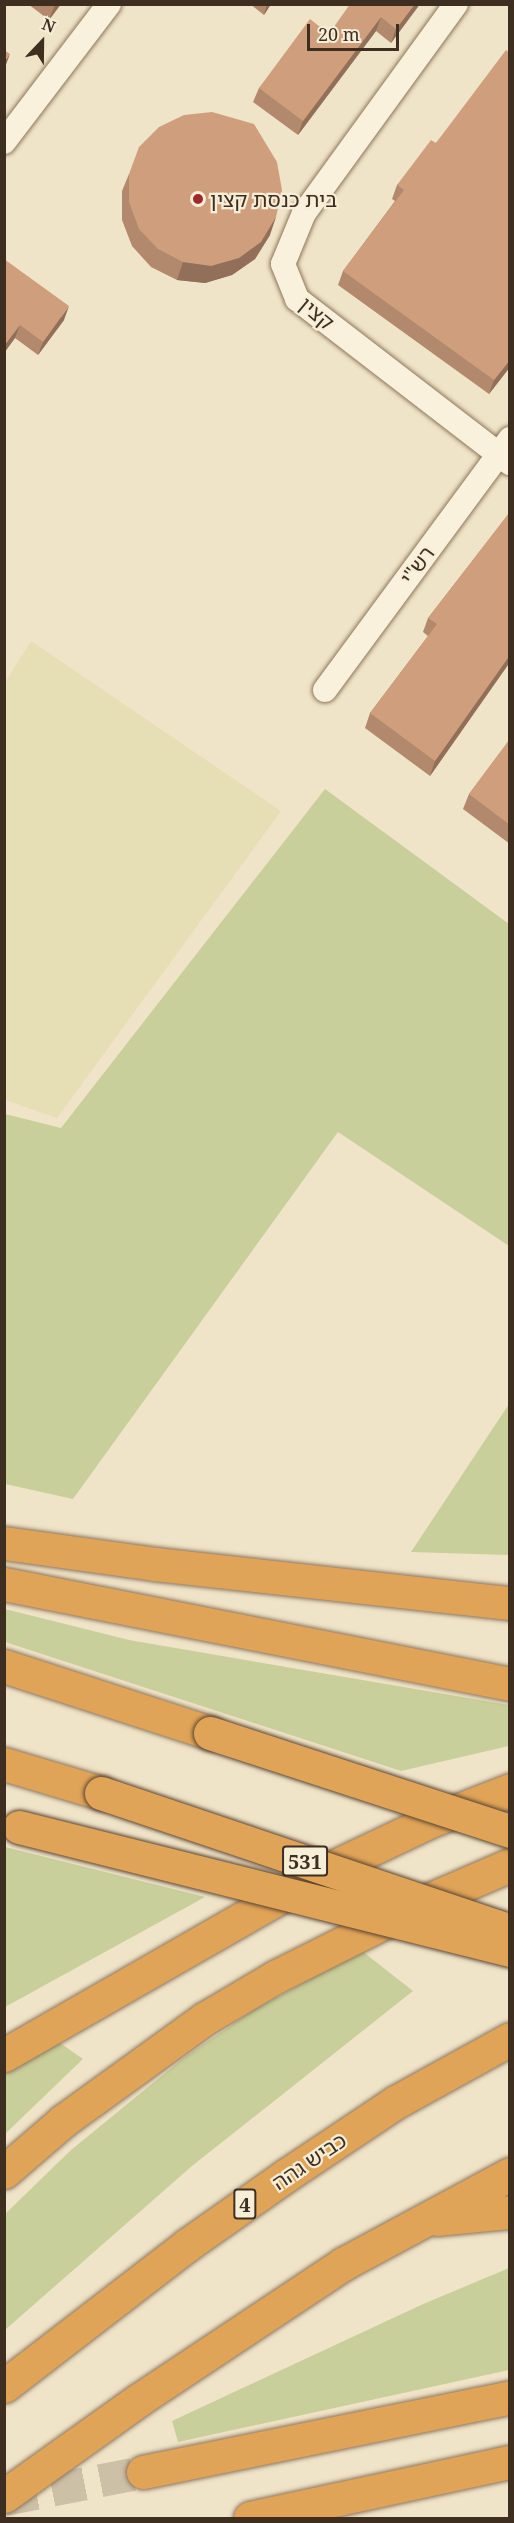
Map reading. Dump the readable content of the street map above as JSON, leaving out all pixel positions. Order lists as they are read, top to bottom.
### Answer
{
  "streets": {
    "highway": ["531", "כביש גהה", "4"],
    "street": ["קצין", "רש\"י"]
  },
  "crossings": [
    ["קצין", "רש\"י"]
  ],
  "places": ["בית כנסת קצין"],
  "scale_bar": "20 m",
  "north": "top"
}
